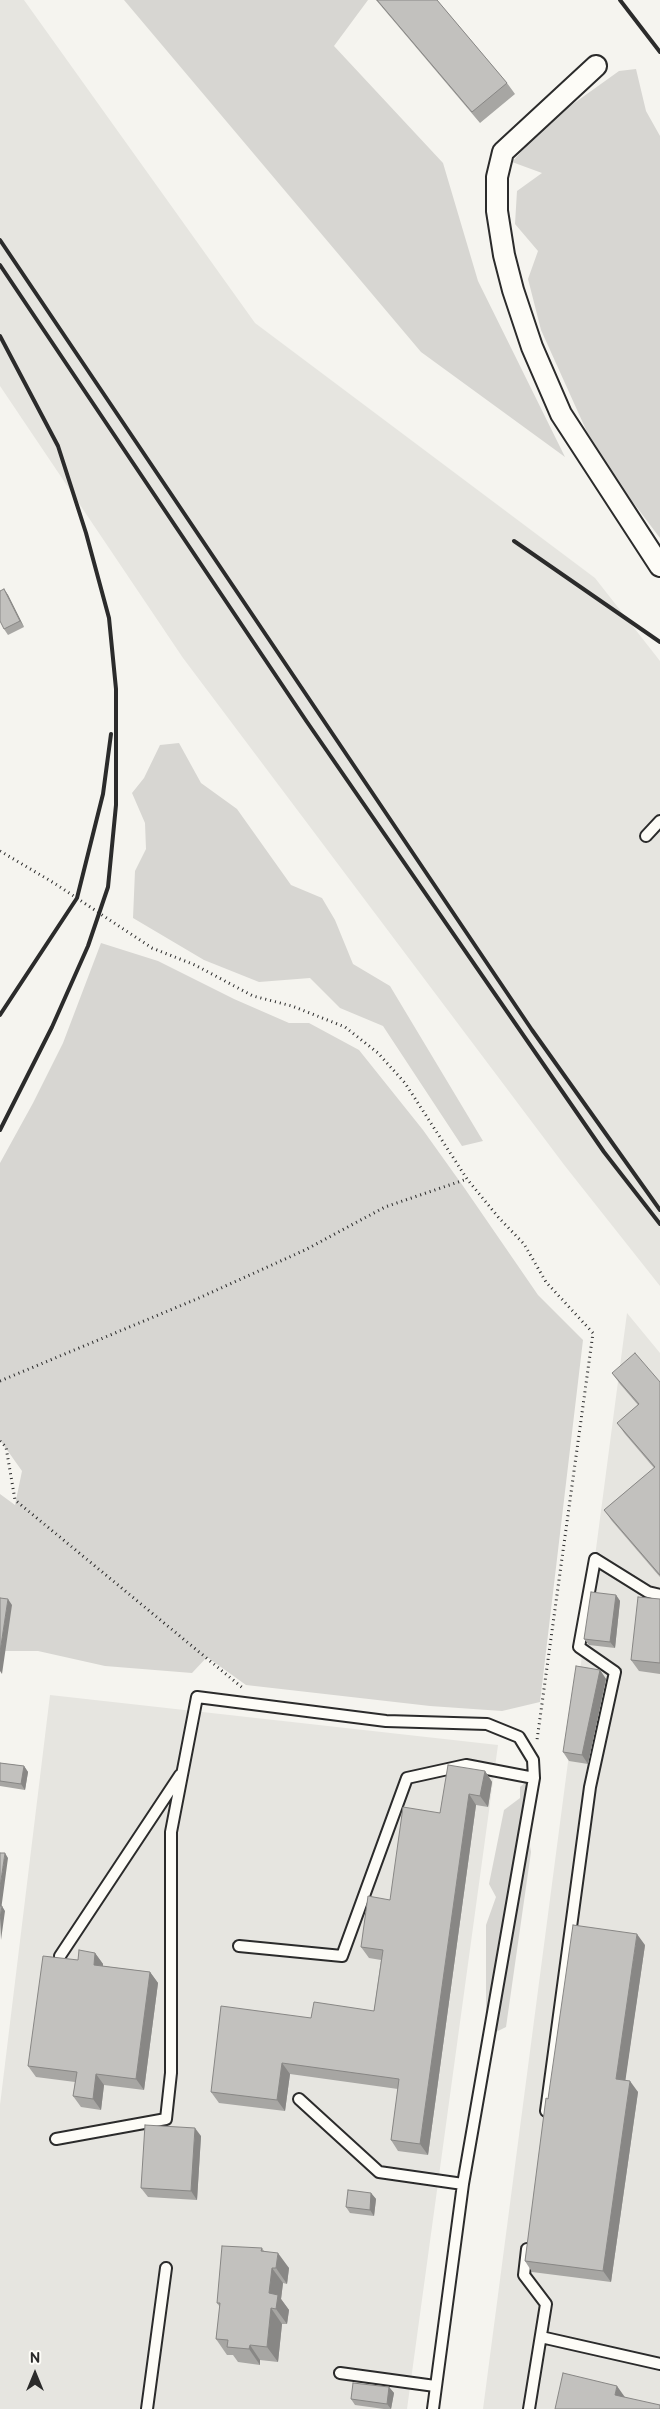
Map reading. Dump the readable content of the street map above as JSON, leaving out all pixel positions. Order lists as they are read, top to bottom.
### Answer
{
  "north": "top"
}
